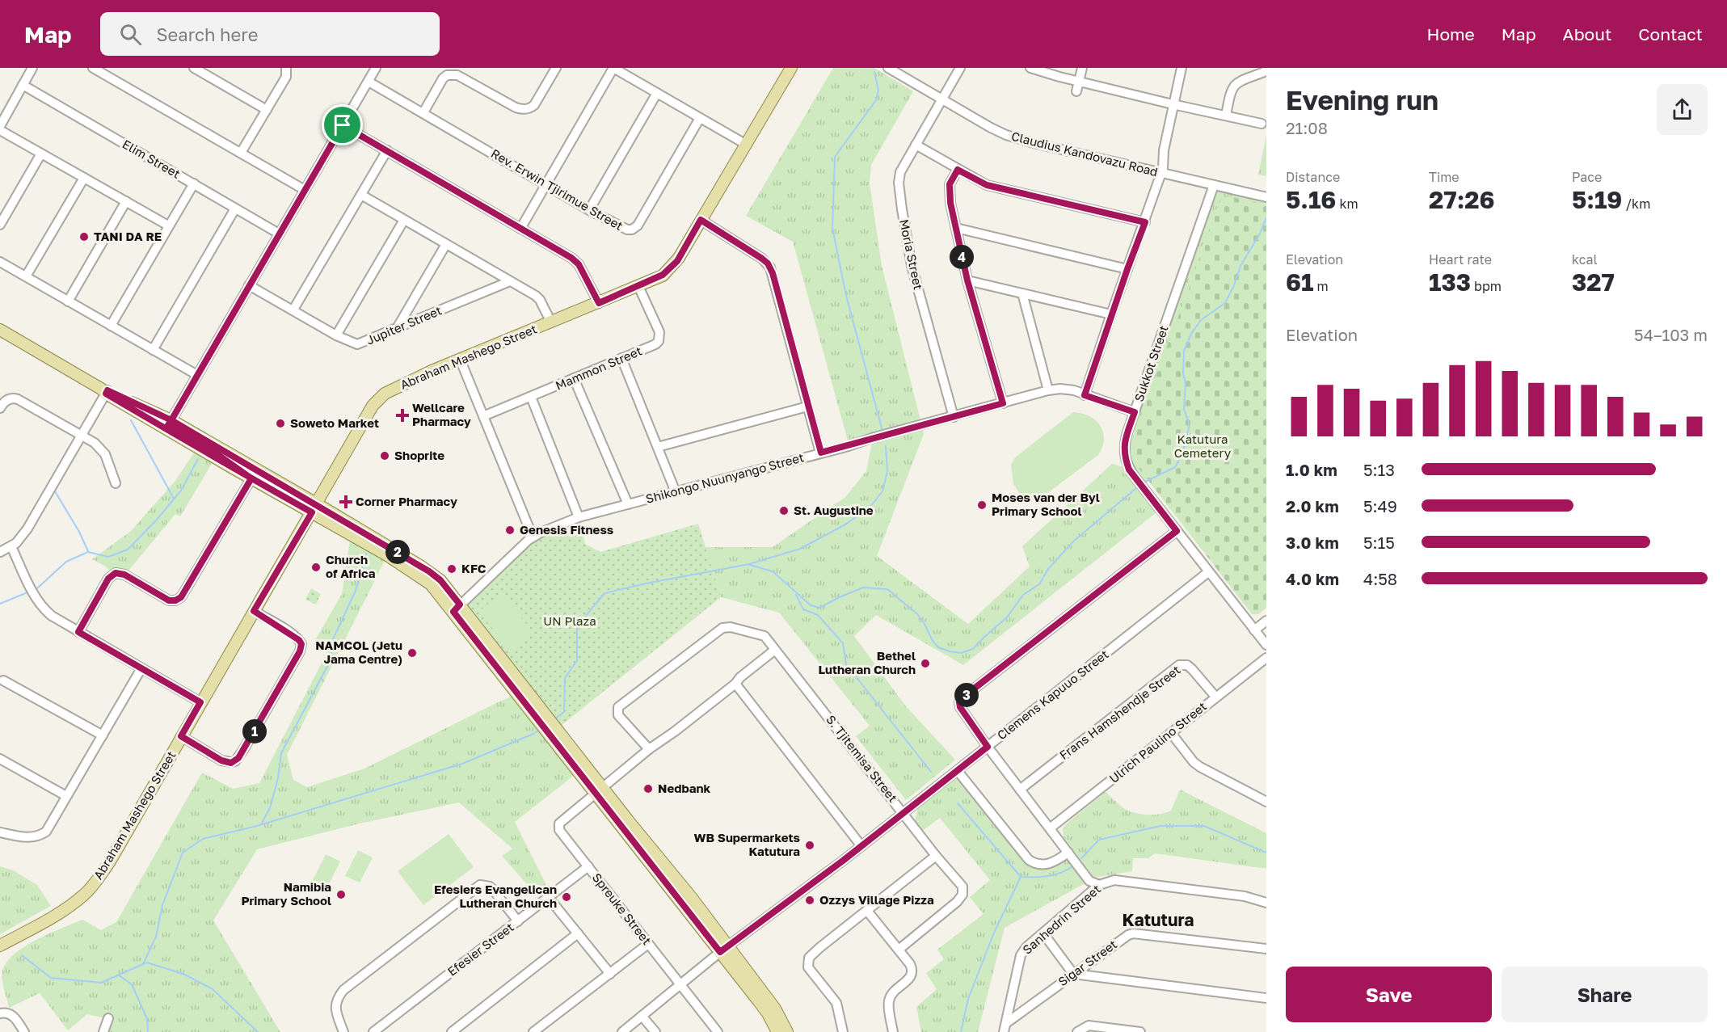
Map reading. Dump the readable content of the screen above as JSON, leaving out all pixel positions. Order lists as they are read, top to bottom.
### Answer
{
  "streets": {
    "main road": ["Abraham Mashego Street"],
    "street": [
      "Claudius Kandovazu Road",
      "Elim Street",
      "Rev. Erwin Tjirimue Street",
      "Moria Street",
      "Jupiter Street",
      "Sukkot Street",
      "Mammon Street",
      "Shikongo Nuunyango Street",
      "Clemens Kapuuo Street",
      "Frans Hamshendje Street",
      "Ulrich Paulino Street",
      "S. Tjitemisa Street",
      "Spreuke Street",
      "Sanhedrin Street",
      "Efesier Street",
      "Sigar Street"
    ]
  },
  "crossings": [
    ["Claudius Kandovazu Road", "Moria Street"],
    ["Claudius Kandovazu Road", "Sukkot Street"],
    ["Moria Street", "Shikongo Nuunyango Street"],
    ["Abraham Mashego Street", "Mammon Street"],
    ["Sukkot Street", "Shikongo Nuunyango Street"],
    ["Sukkot Street", "Clemens Kapuuo Street"],
    ["Clemens Kapuuo Street", "S. Tjitemisa Street"],
    ["Clemens Kapuuo Street", "Spreuke Street"],
    ["Frans Hamshendje Street", "Ulrich Paulino Street"],
    ["Spreuke Street", "Efesier Street"],
    ["Sanhedrin Street", "Sigar Street"]
  ],
  "districts": ["Katutura"],
  "parks": ["Katutura Cemetery", "UN Plaza"],
  "places": {
    "other": [
      "TANI DA RE",
      "Soweto Market",
      "Shoprite",
      "Moses van der Byl Primary School",
      "St. Augustine",
      "Genesis Fitness",
      "Church of Africa",
      "KFC",
      "NAMCOL (Jetu Jama Centre)",
      "Bethel Lutheran Church",
      "Nedbank",
      "WB Supermarkets Katutura",
      "Namibia Primary School",
      "Efesiers Evangelican Lutheran Church",
      "Ozzys Village Pizza"
    ],
    "health": ["Wellcare Pharmacy", "Corner Pharmacy"]
  },
  "page": {
    "header": "Map",
    "search": "Search here",
    "nav": [
      "Home",
      "Map",
      "About",
      "Contact"
    ],
    "heading": ["Evening run", "21:08"],
    "stats": [
      ["Distance", "5.16 km"],
      ["Time", "27:26"],
      ["Pace", "5:19 /km"],
      ["Elevation", "61 m"],
      ["Heart rate", "133 bpm"],
      ["kcal", "327"]
    ],
    "pins": [
      "4",
      "2",
      "3",
      "1"
    ],
    "chart": ["Elevation", "54–103 m"],
    "list": [
      {
        "name": "1.0 km",
        "note": "5:13"
      },
      {
        "name": "2.0 km",
        "note": "5:49"
      },
      {
        "name": "3.0 km",
        "note": "5:15"
      },
      {
        "name": "4.0 km",
        "note": "4:58"
      }
    ],
    "buttons": ["Save", "Share"]
  }
}
